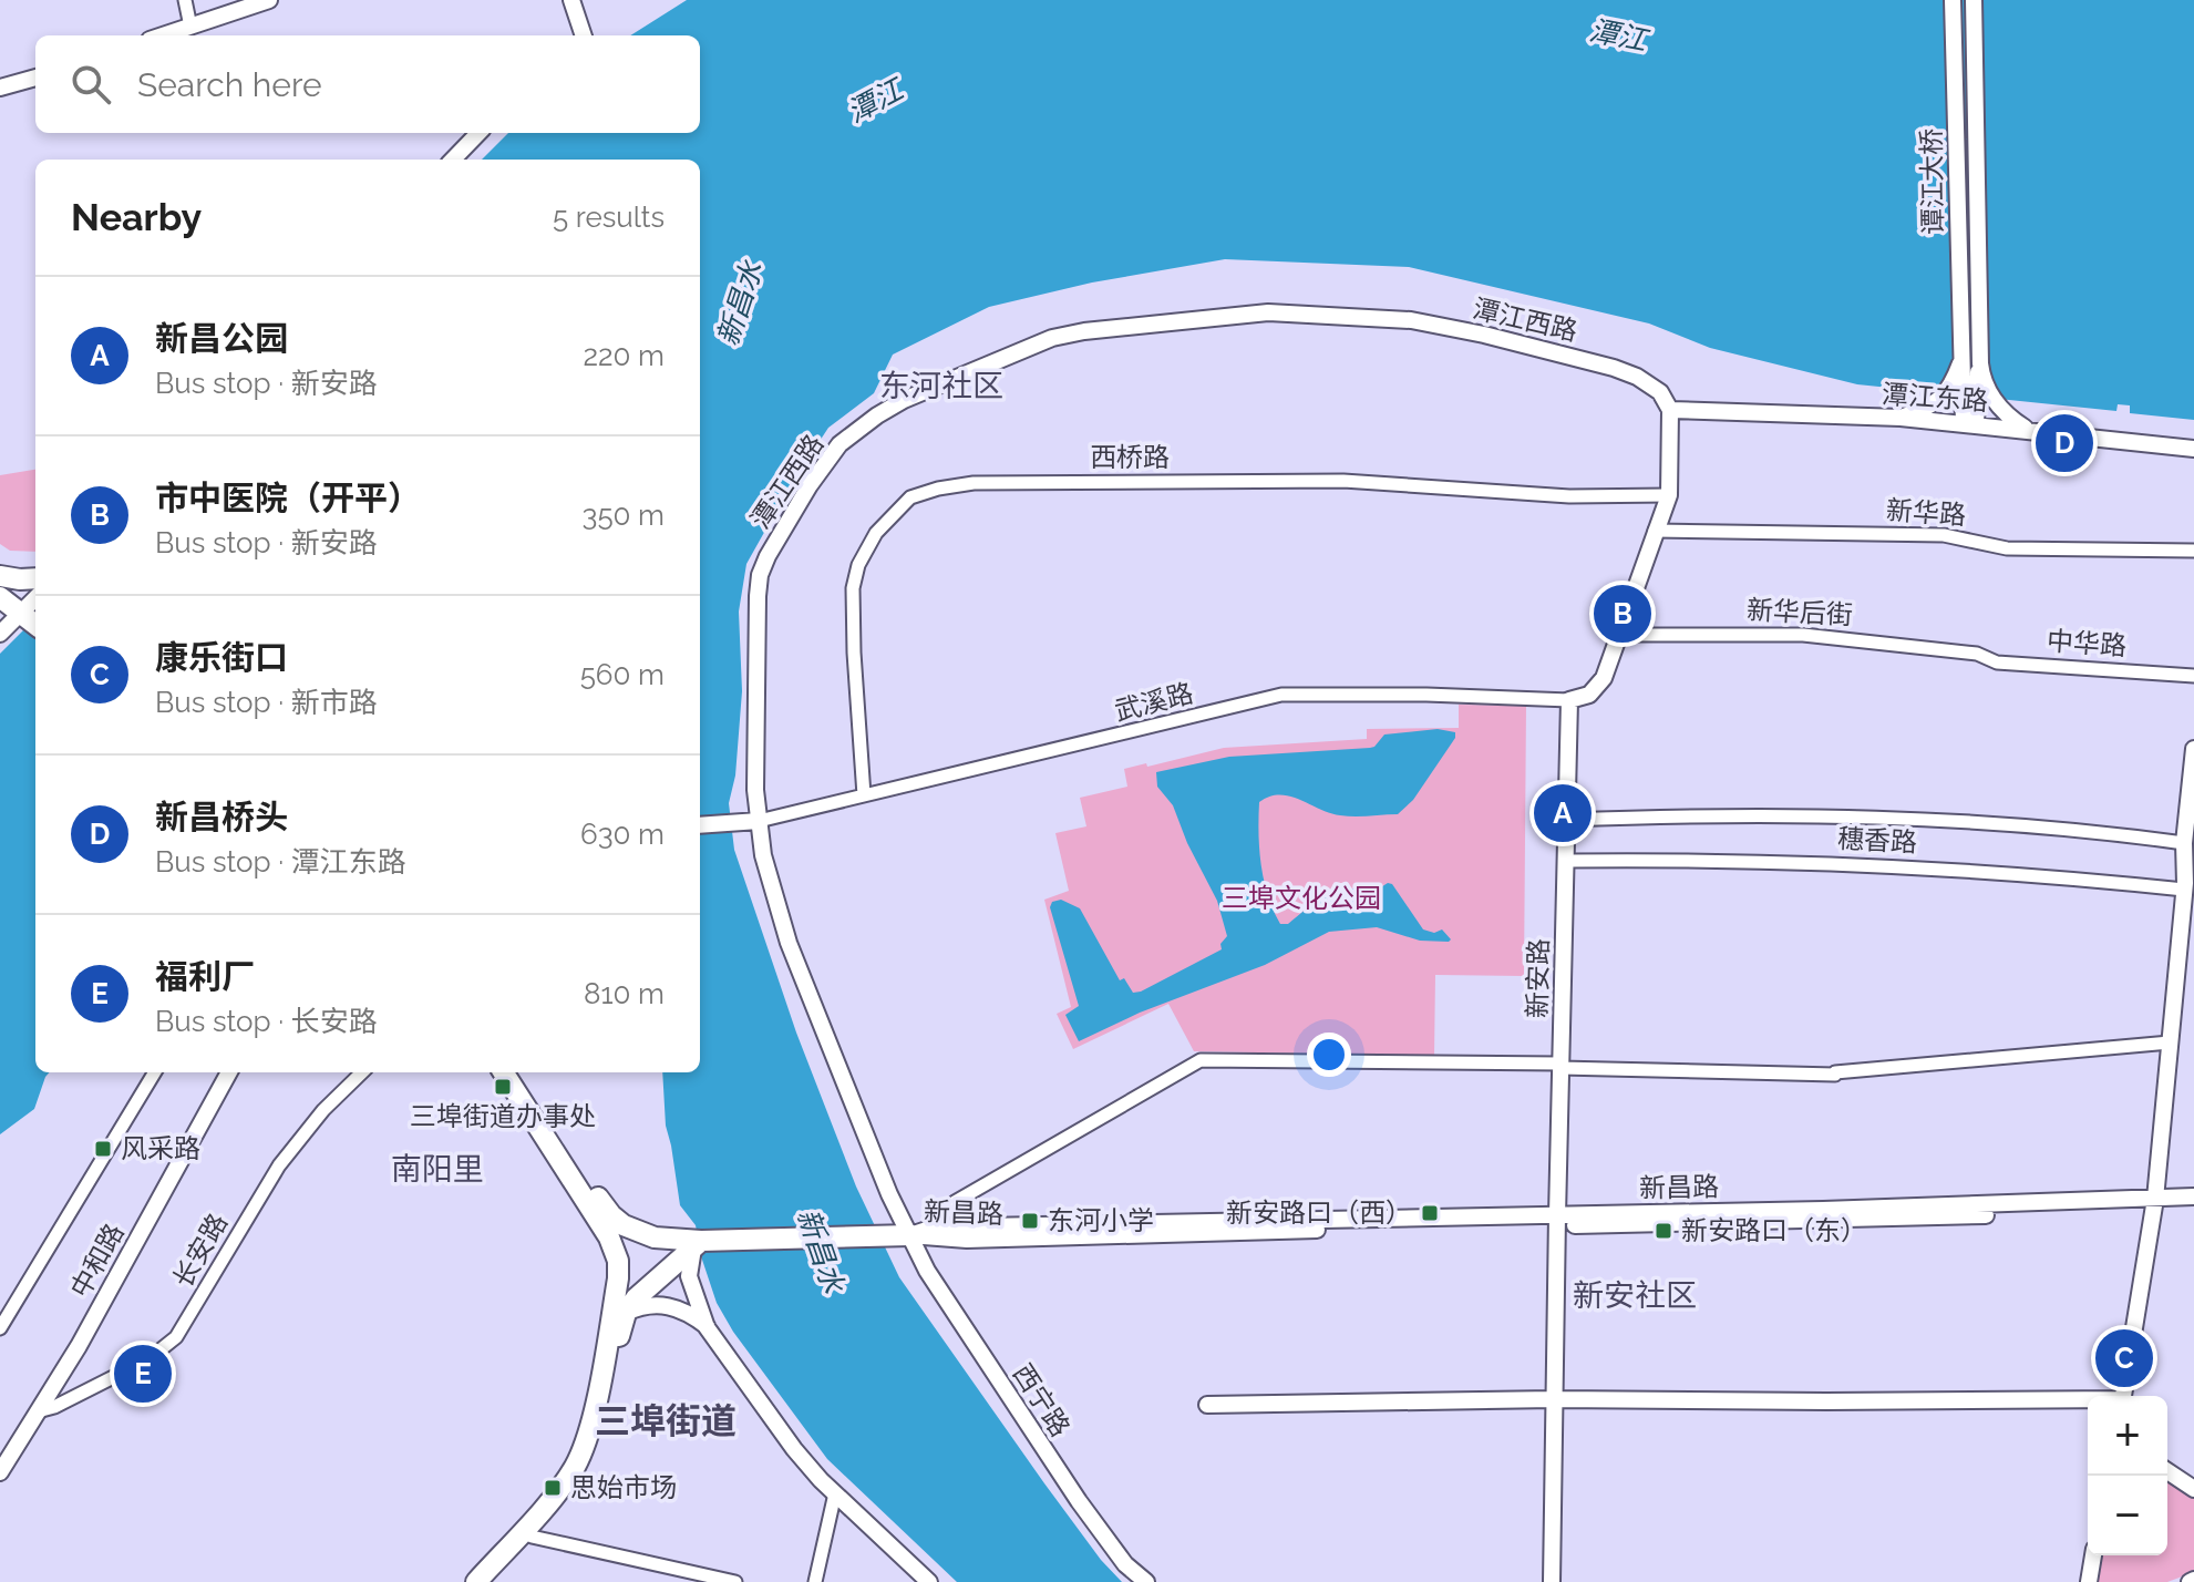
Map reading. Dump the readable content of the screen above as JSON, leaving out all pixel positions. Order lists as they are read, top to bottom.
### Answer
{
  "streets": {
    "street": [
      "谭江大桥",
      "潭江西路",
      "潭江东路",
      "西桥路",
      "新华路",
      "新华后街",
      "中华路",
      "武溪路",
      "穗香路",
      "新安路",
      "新昌路",
      "长安路",
      "中和路",
      "西宁路"
    ]
  },
  "crossings": [
    ["谭江大桥", "潭江东路"],
    ["潭江西路", "潭江东路"],
    ["潭江西路", "武溪路"],
    ["潭江西路", "新昌路"],
    ["潭江西路", "西宁路"],
    ["西桥路", "武溪路"],
    ["新华后街", "中华路"],
    ["武溪路", "新安路"],
    ["穗香路", "新安路"],
    ["新安路", "新昌路"],
    ["新昌路", "西宁路"],
    ["长安路", "中和路"]
  ],
  "districts": [
    "东河社区",
    "南阳里",
    "新安社区",
    "三埠街道"
  ],
  "water": ["潭江", "新昌水"],
  "parks": ["三埠文化公园"],
  "places": {
    "transit": [
      "三埠街道办事处",
      "风采路",
      "新安路口（西）",
      "东河小学",
      "新安路口（东）",
      "思始市场"
    ]
  },
  "page": {
    "search": "Search here",
    "heading": ["Nearby", "5 results"],
    "list": [
      {
        "mark": "A",
        "name": "新昌公园",
        "note": "Bus stop · 新安路",
        "value": "220 m"
      },
      {
        "mark": "B",
        "name": "市中医院（开平）",
        "note": "Bus stop · 新安路",
        "value": "350 m"
      },
      {
        "mark": "C",
        "name": "康乐街口",
        "note": "Bus stop · 新市路",
        "value": "560 m"
      },
      {
        "mark": "D",
        "name": "新昌桥头",
        "note": "Bus stop · 潭江东路",
        "value": "630 m"
      },
      {
        "mark": "E",
        "name": "福利厂",
        "note": "Bus stop · 长安路",
        "value": "810 m"
      }
    ],
    "pins": [
      "D",
      "B",
      "A",
      "C",
      "E"
    ],
    "map_buttons": ["+", "−"]
  }
}
